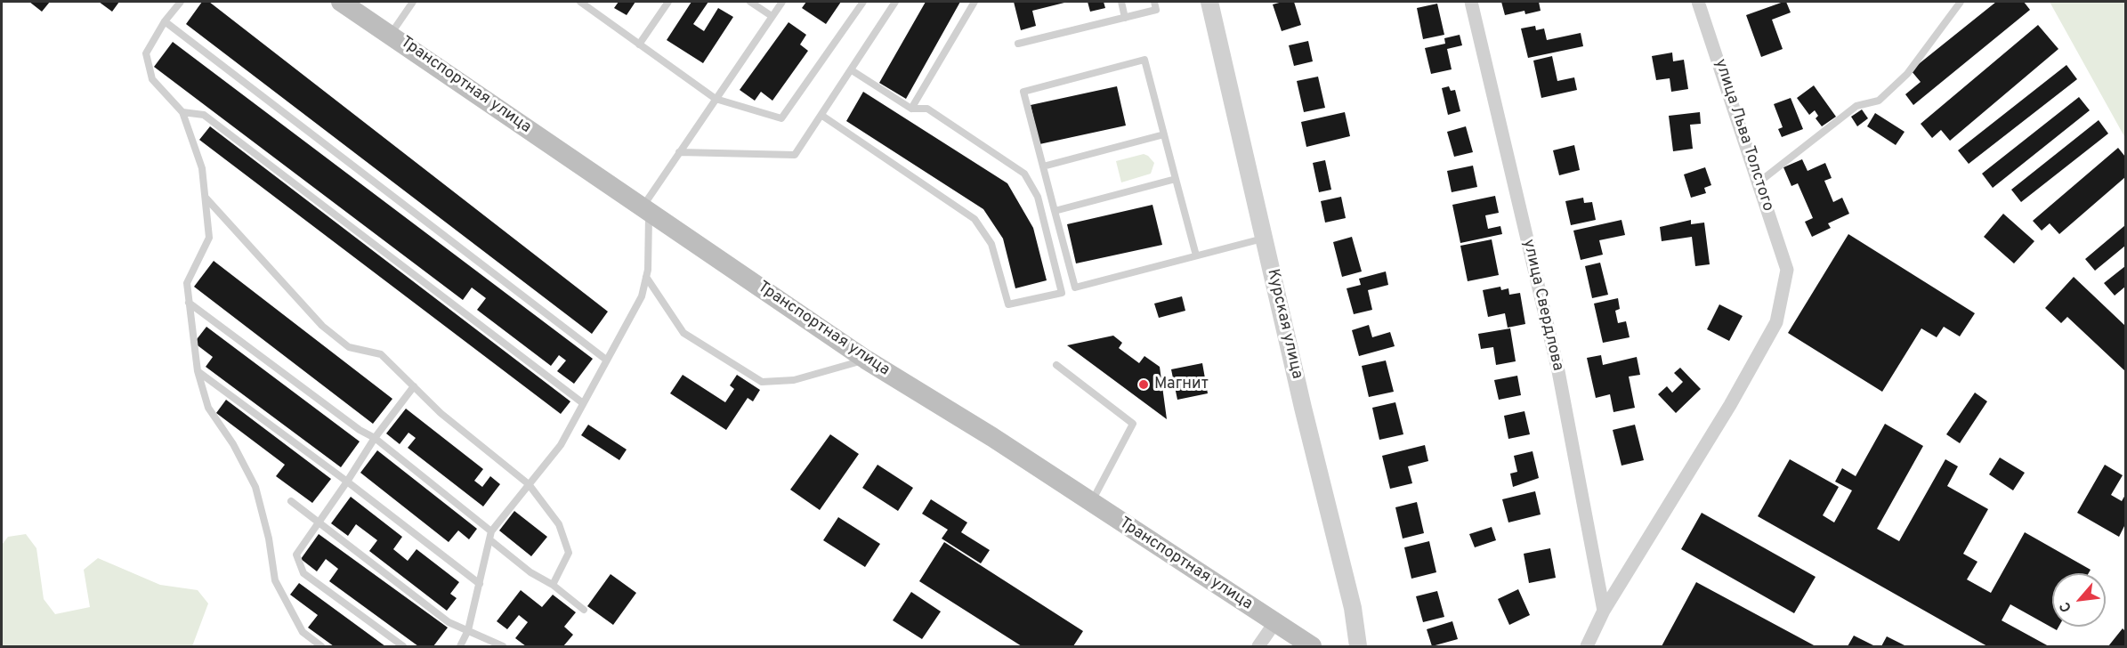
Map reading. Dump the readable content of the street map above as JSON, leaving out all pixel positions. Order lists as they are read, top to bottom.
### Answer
{
  "streets": {
    "main road": ["Транспортная улица"],
    "street": ["улица Льва Толстого", "улица Свердлова", "Курская улица"]
  },
  "crossings": [
    ["улица Льва Толстого", "улица Свердлова"]
  ],
  "places": ["Магнит"],
  "north": "bottom left"
}
